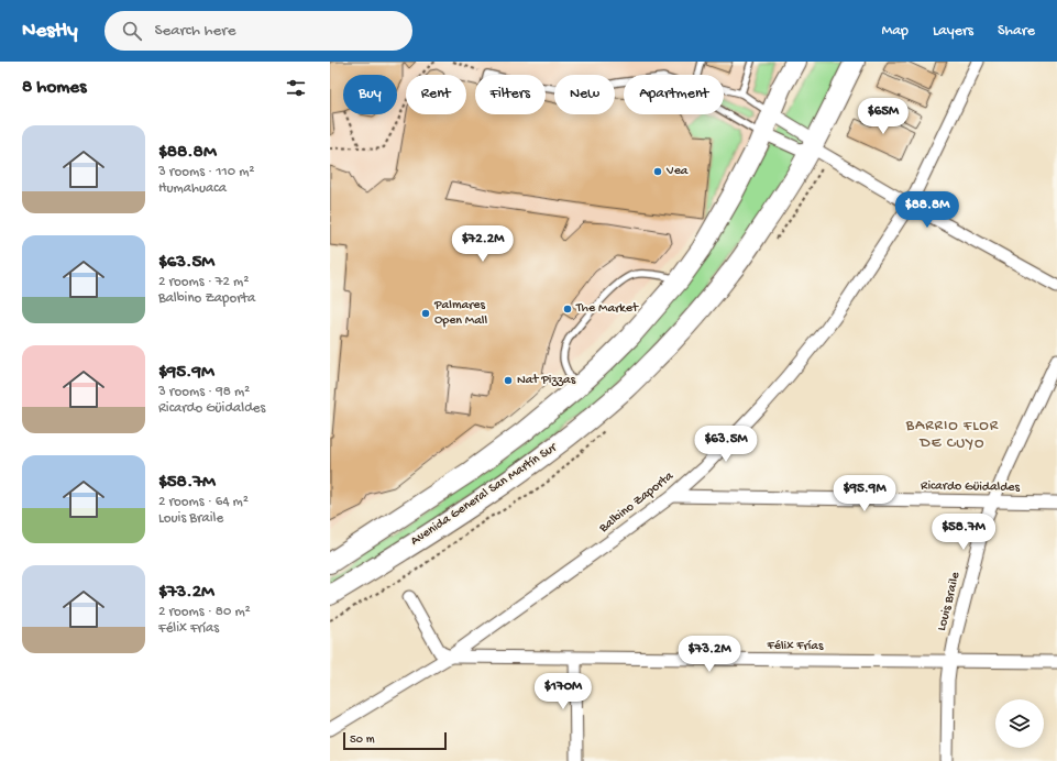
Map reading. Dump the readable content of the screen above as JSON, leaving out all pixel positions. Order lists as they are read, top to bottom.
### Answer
{
  "streets": {
    "main road": ["Avenida General San Martín Sur"],
    "street": [
      "Ricardo Güidaldes",
      "Balbino Zaporta",
      "Louis Braile",
      "Félix Frías"
    ]
  },
  "crossings": [
    ["Ricardo Güidaldes", "Balbino Zaporta"],
    ["Ricardo Güidaldes", "Louis Braile"],
    ["Balbino Zaporta", "Félix Frías"],
    ["Louis Braile", "Félix Frías"]
  ],
  "districts": ["BARRIO FLOR DE CUYO"],
  "places": [
    "Vea",
    "The Market",
    "Palmares Open Mall",
    "Nat Pizzas"
  ],
  "scale_bar": "50 m",
  "page": {
    "header": "Nestly",
    "search": "Search here",
    "nav": ["Map", "Layers", "Share"],
    "heading": "8 homes",
    "chip": [
      "Buy",
      "Rent",
      "Filters",
      "New",
      "Apartment"
    ],
    "price": [
      "$65M",
      "$88.8M",
      "$72.2M",
      "$63.5M",
      "$95.9M",
      "$58.7M",
      "$73.2M",
      "$170M"
    ],
    "list": [
      {
        "name": "$88.8M",
        "note": "3 rooms · 110 m² · Humahuaca"
      },
      {
        "name": "$63.5M",
        "note": "2 rooms · 72 m² · Balbino Zaporta"
      },
      {
        "name": "$95.9M",
        "note": "3 rooms · 98 m² · Ricardo Güidaldes"
      },
      {
        "name": "$58.7M",
        "note": "2 rooms · 64 m² · Louis Braile"
      },
      {
        "name": "$73.2M",
        "note": "2 rooms · 80 m² · Félix Frías"
      }
    ],
    "scale": "50 m"
  }
}
